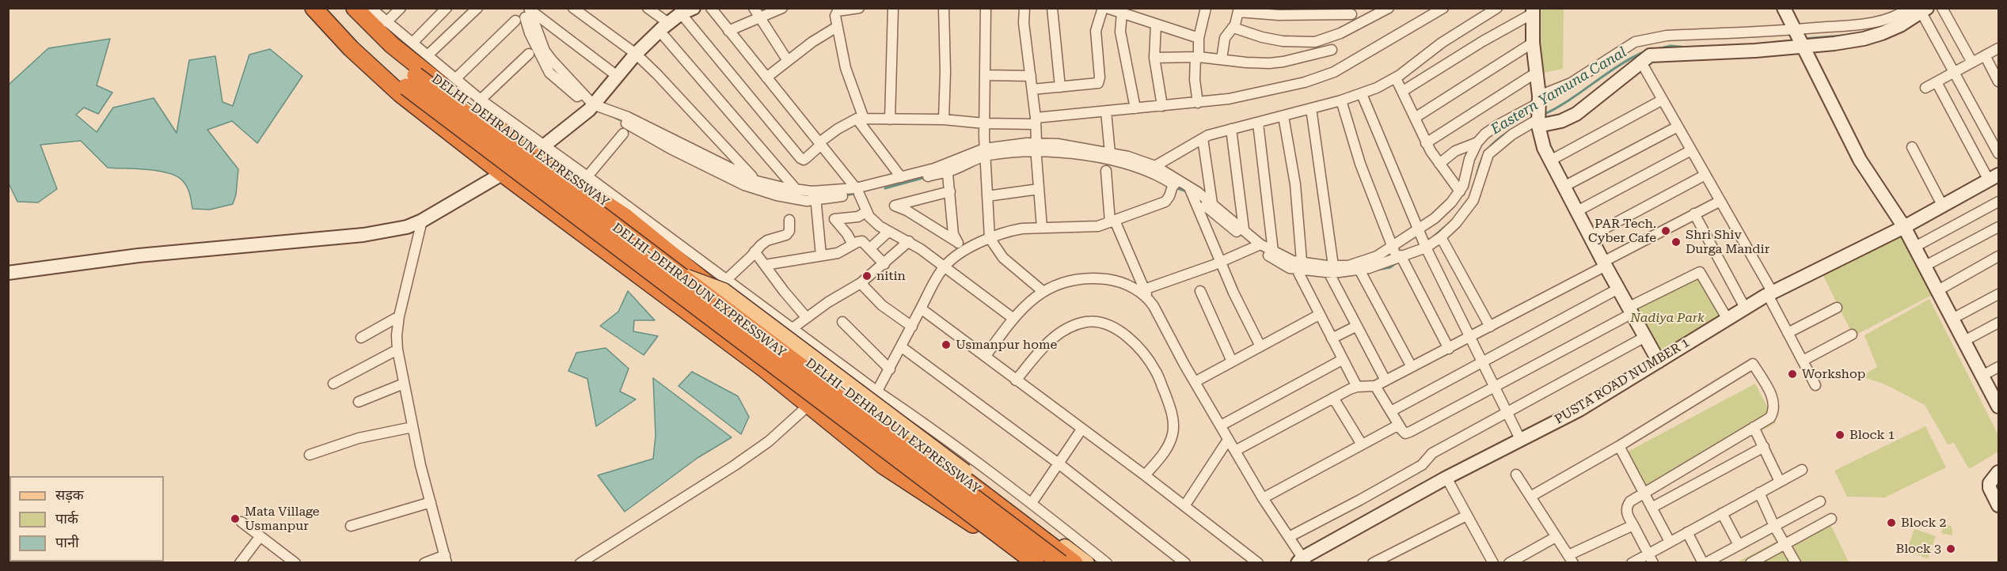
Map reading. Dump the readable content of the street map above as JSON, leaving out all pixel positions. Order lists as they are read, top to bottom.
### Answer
{
  "streets": {
    "highway": ["DELHI–DEHRADUN EXPRESSWAY", "DELHI-DEHRADUN EXPRESSWAY"],
    "street": ["PUSTA ROAD NUMBER 1"]
  },
  "water": ["Eastern Yamuna Canal"],
  "parks": ["Nadiya Park"],
  "places": [
    "PAR Tech. Cyber Cafe",
    "Shri Shiv Durga Mandir",
    "nitin",
    "Usmanpur home",
    "Workshop",
    "Block 1",
    "Mata Village Usmanpur",
    "Block 2",
    "Block 3"
  ],
  "legend": ["सड़क", "पार्क", "पानी"]
}
